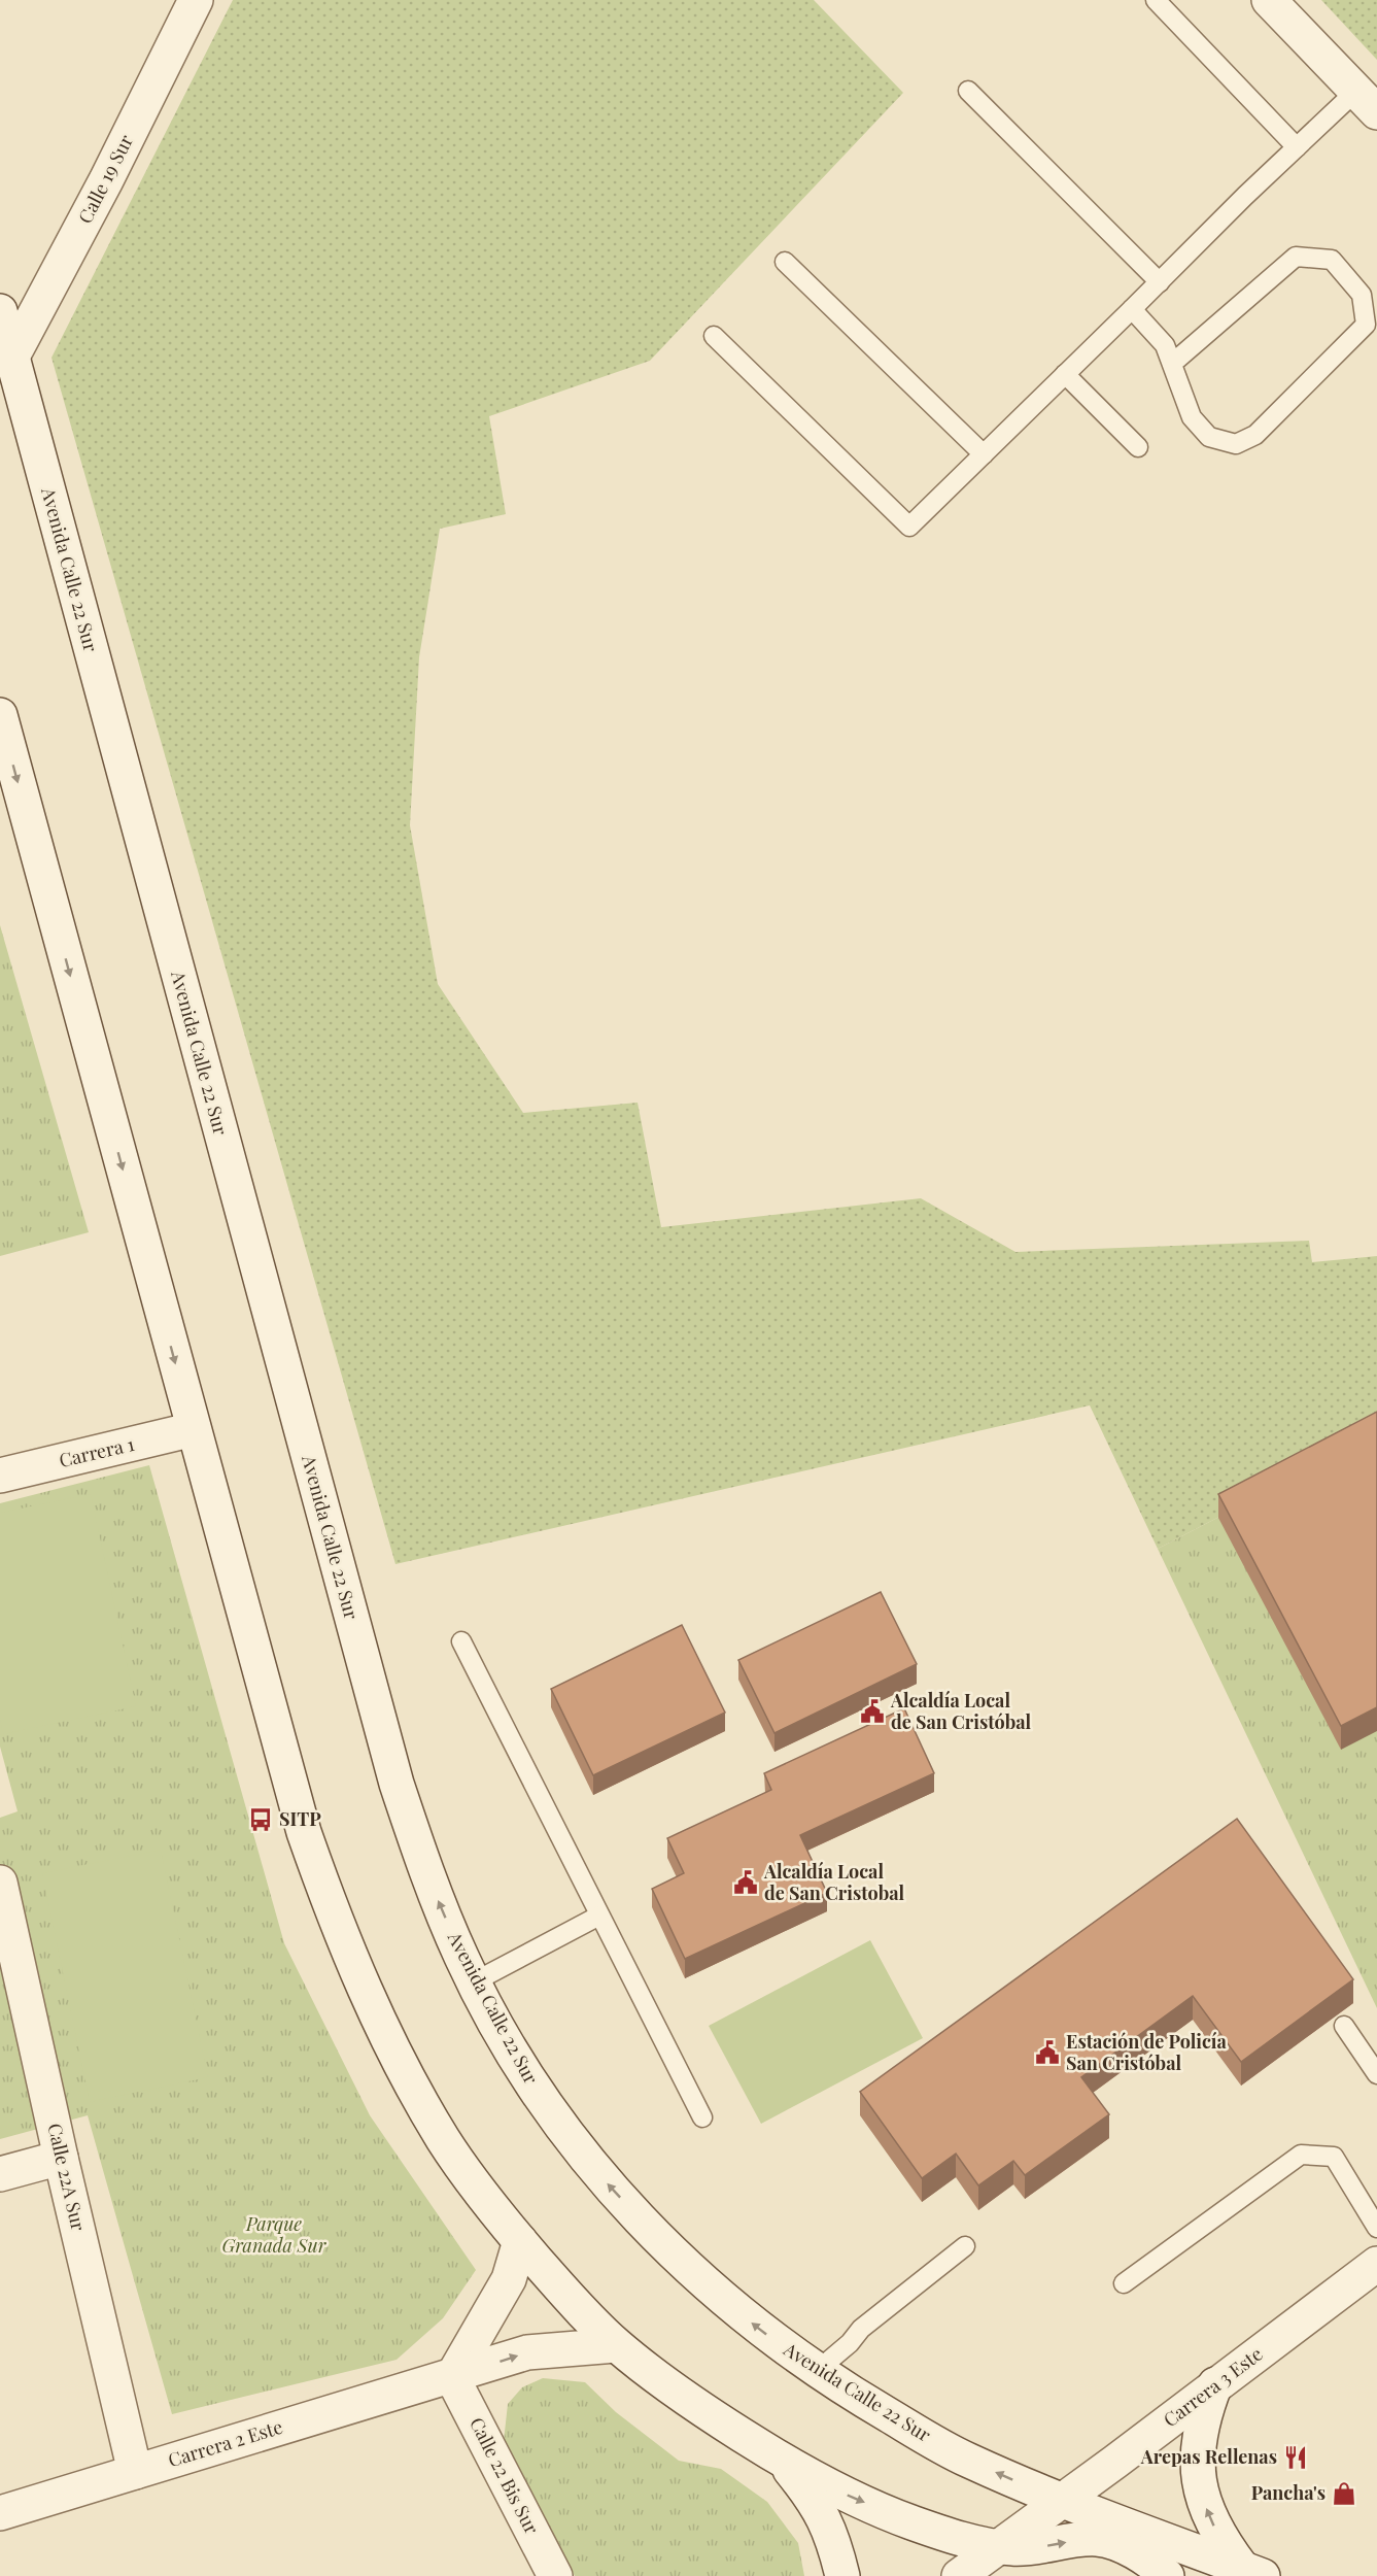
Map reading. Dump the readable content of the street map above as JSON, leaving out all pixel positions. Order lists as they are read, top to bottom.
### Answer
{
  "streets": {
    "main road": [
      "Calle 19 Sur",
      "Avenida Calle 22 Sur",
      "Carrera 1",
      "Calle 22A Sur",
      "Carrera 3 Este",
      "Carrera 2 Este",
      "Calle 22 Bis Sur"
    ]
  },
  "crossings": [
    ["Calle 19 Sur", "Avenida Calle 22 Sur"],
    ["Avenida Calle 22 Sur", "Carrera 3 Este"],
    ["Calle 22A Sur", "Carrera 2 Este"],
    ["Carrera 2 Este", "Calle 22 Bis Sur"]
  ],
  "parks": ["Parque Granada Sur"],
  "places": {
    "public building": ["Alcaldía Local de San Cristóbal", "Alcaldía Local de San Cristobal", "Estación de Policía San Cristóbal"],
    "bus stop": ["SITP"],
    "restaurant": ["Arepas Rellenas"],
    "shop": ["Pancha's"]
  }
}
